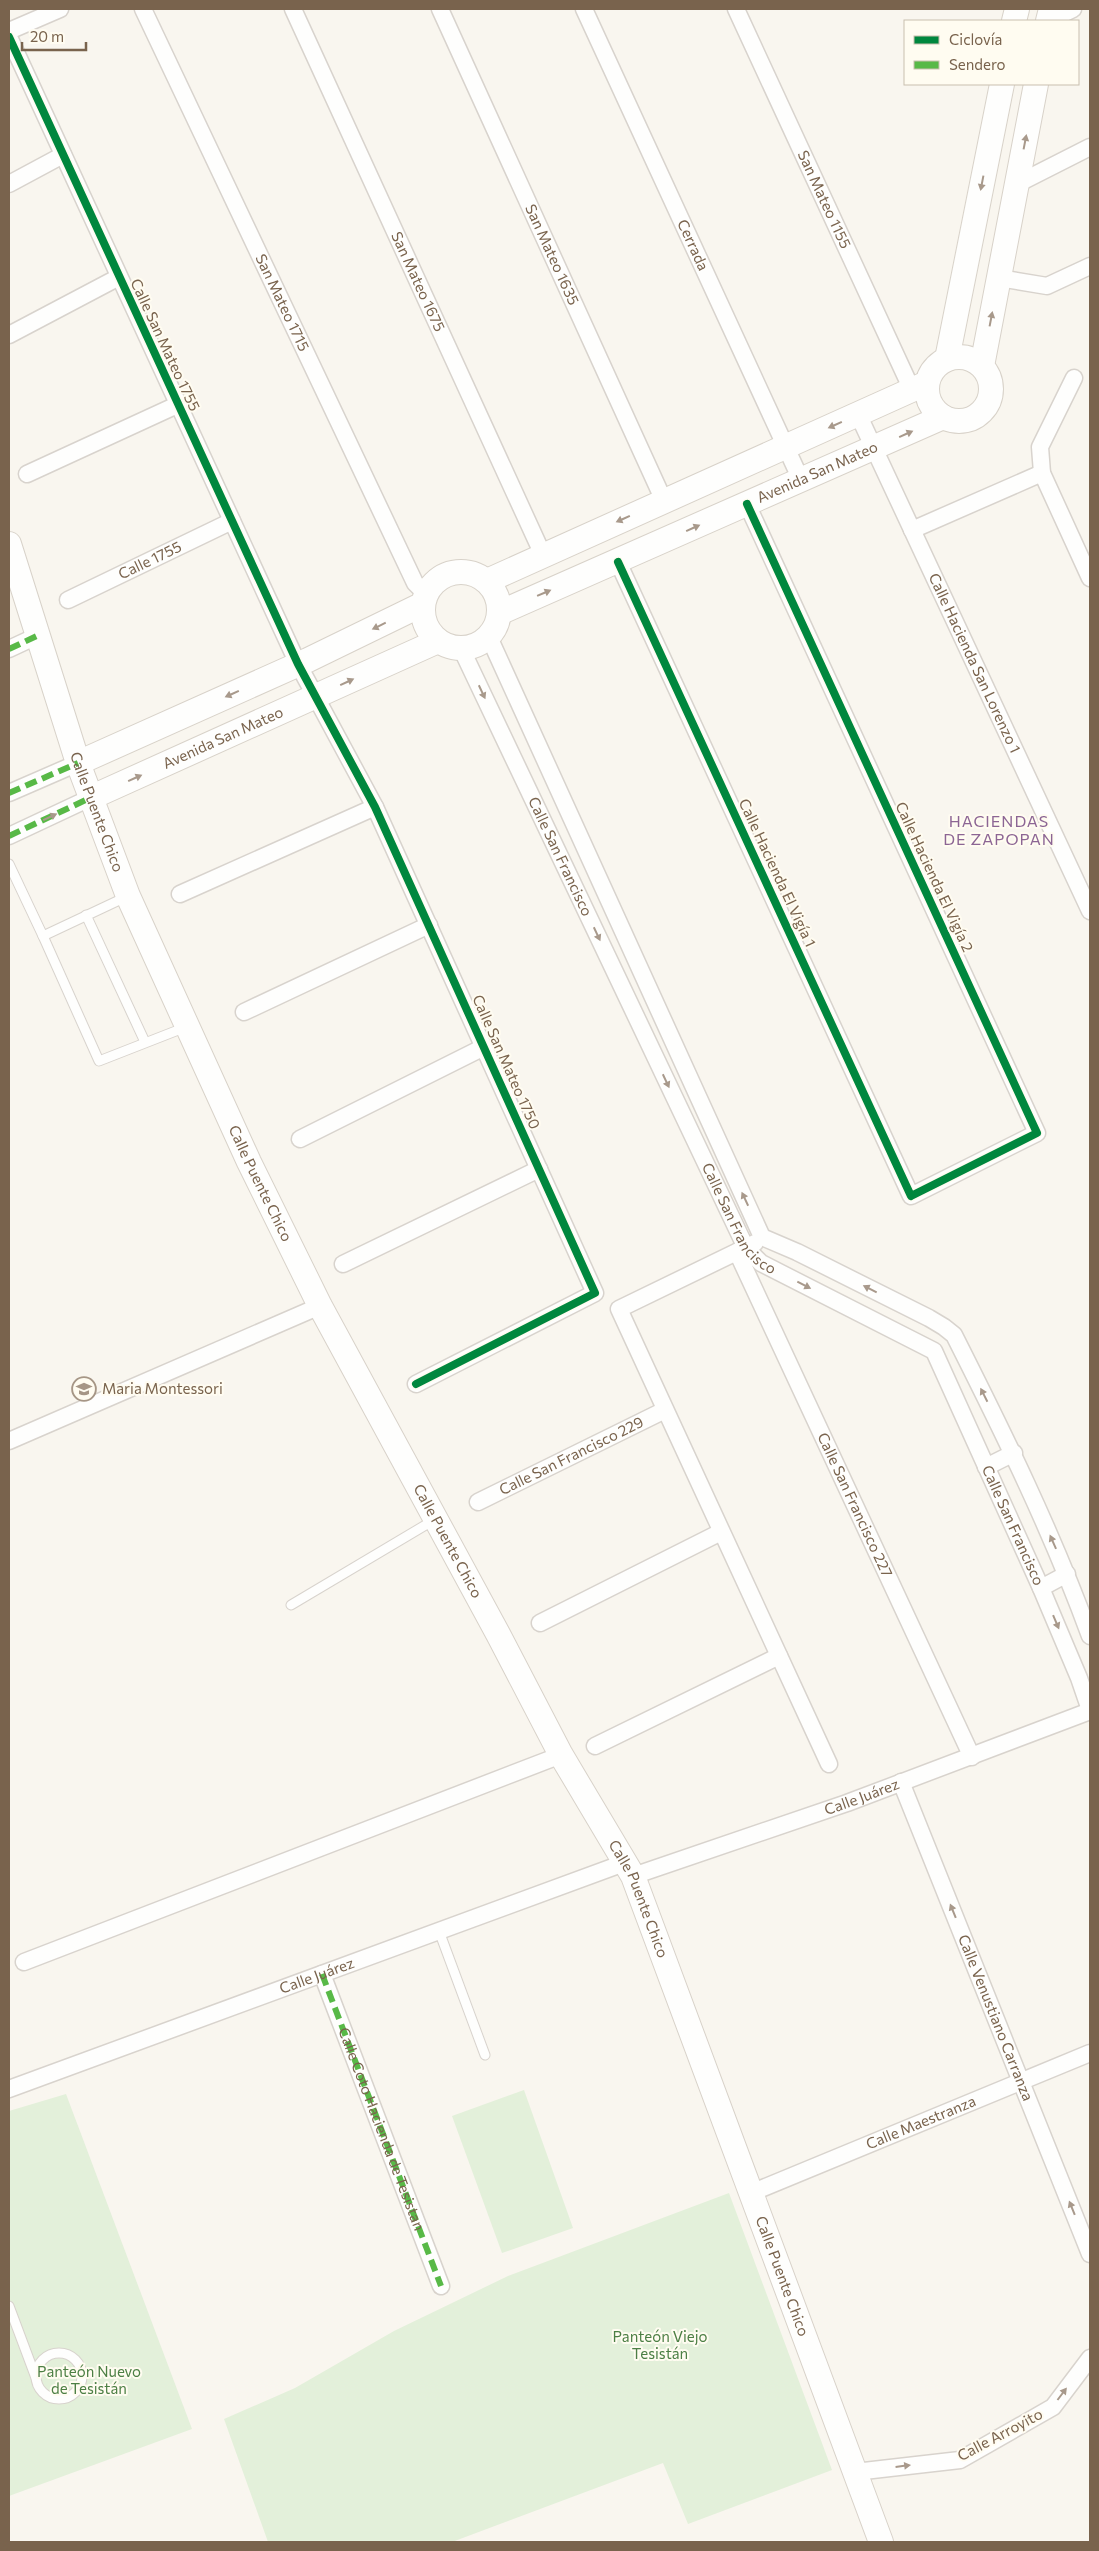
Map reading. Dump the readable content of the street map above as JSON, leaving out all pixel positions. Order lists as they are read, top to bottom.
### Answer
{
  "streets": {
    "street": [
      "San Mateo 1155",
      "Cerrada",
      "San Mateo 1635",
      "San Mateo 1675",
      "San Mateo 1715",
      "Calle San Mateo 1755",
      "Avenida San Mateo",
      "Calle 1755",
      "Calle Hacienda San Lorenzo 1",
      "Calle Puente Chico",
      "Calle San Francisco",
      "Calle Hacienda El Vigía 1",
      "Calle Hacienda El Vigía 2",
      "Calle San Mateo 1750",
      "Calle San Francisco 229",
      "Calle San Francisco 227",
      "Calle Juárez",
      "Calle Venustiano Carranza",
      "Calle Maestranza",
      "Calle Coto Hacienda de Tesistan",
      "Calle Arroyito"
    ]
  },
  "crossings": [
    ["San Mateo 1155", "Avenida San Mateo"],
    ["Cerrada", "Avenida San Mateo"],
    ["San Mateo 1715", "Avenida San Mateo"],
    ["San Mateo 1715", "Calle San Francisco"],
    ["Calle San Mateo 1755", "Calle 1755"],
    ["Calle San Mateo 1755", "Calle San Mateo 1750"],
    ["Avenida San Mateo", "Calle Hacienda San Lorenzo 1"],
    ["Avenida San Mateo", "Calle Puente Chico"],
    ["Avenida San Mateo", "Calle San Francisco"],
    ["Avenida San Mateo", "Calle Hacienda El Vigía 1"],
    ["Avenida San Mateo", "Calle Hacienda El Vigía 2"],
    ["Avenida San Mateo", "Calle San Mateo 1750"],
    ["Calle Puente Chico", "Calle Juárez"],
    ["Calle Puente Chico", "Calle Maestranza"],
    ["Calle Puente Chico", "Calle Arroyito"],
    ["Calle San Francisco", "Calle San Francisco 227"],
    ["Calle San Francisco", "Calle Juárez"],
    ["Calle Hacienda El Vigía 1", "Calle Hacienda El Vigía 2"],
    ["Calle San Francisco 227", "Calle Juárez"],
    ["Calle Juárez", "Calle Venustiano Carranza"],
    ["Calle Juárez", "Calle Coto Hacienda de Tesistan"],
    ["Calle Venustiano Carranza", "Calle Maestranza"]
  ],
  "one_way": ["Calle Venustiano Carranza", "Calle Arroyito"],
  "districts": ["HACIENDAS DE ZAPOPAN"],
  "parks": ["Panteón Viejo Tesistán", "Panteón Nuevo de Tesistán"],
  "places": {
    "school or university": ["Maria Montessori"]
  },
  "legend": ["Ciclovía", "Sendero"],
  "scale_bar": "20 m"
}
